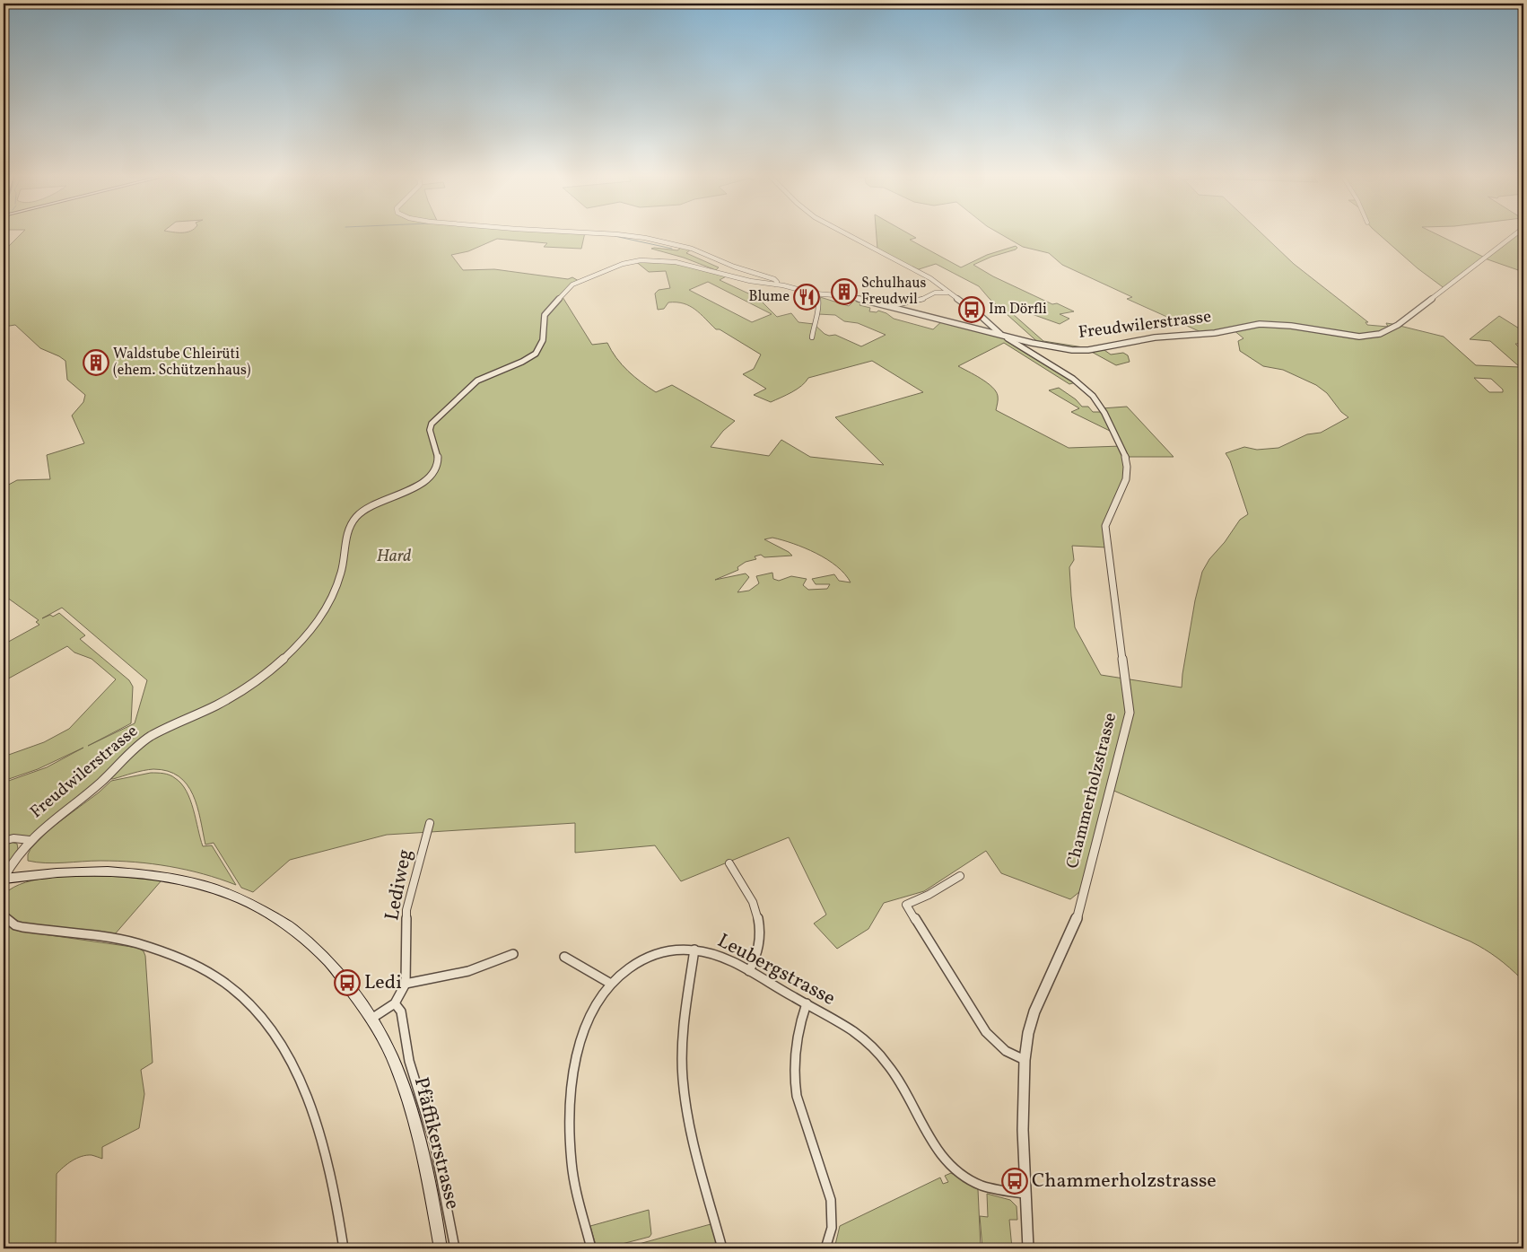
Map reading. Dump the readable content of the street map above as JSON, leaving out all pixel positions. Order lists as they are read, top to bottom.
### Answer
{
  "streets": {
    "main road": ["Pfäffikerstrasse"],
    "street": [
      "Freudwilerstrasse",
      "Chammerholzstrasse",
      "Lediweg",
      "Leubergstrasse"
    ]
  },
  "crossings": [
    ["Freudwilerstrasse", "Chammerholzstrasse"],
    ["Freudwilerstrasse", "Pfäffikerstrasse"],
    ["Chammerholzstrasse", "Leubergstrasse"],
    ["Lediweg", "Pfäffikerstrasse"]
  ],
  "parks": ["Hard"],
  "places": {
    "building": ["Schulhaus Freudwil", "Waldstube Chleirüti (ehem. Schützenhaus)"],
    "restaurant": ["Blume"],
    "bus stop": ["Im Dörfli", "Ledi", "Chammerholzstrasse"]
  }
}
